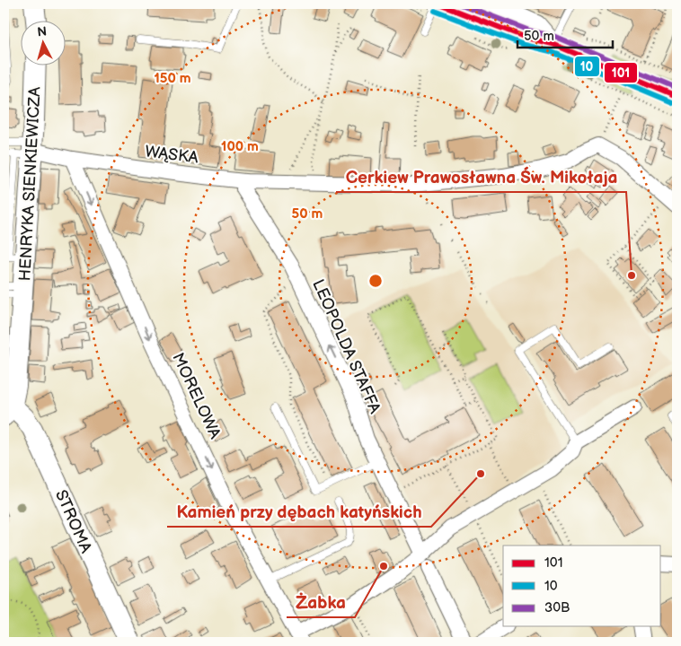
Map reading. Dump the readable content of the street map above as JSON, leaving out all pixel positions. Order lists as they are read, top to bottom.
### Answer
{
  "streets": {
    "street": [
      "WĄSKA",
      "HENRYKA SIENKIEWICZA",
      "LEOPOLDA STAFFA",
      "MORELOWA",
      "STROMA"
    ]
  },
  "crossings": [
    ["WĄSKA", "HENRYKA SIENKIEWICZA"],
    ["WĄSKA", "LEOPOLDA STAFFA"],
    ["WĄSKA", "MORELOWA"],
    ["HENRYKA SIENKIEWICZA", "STROMA"]
  ],
  "one_way": ["LEOPOLDA STAFFA", "MORELOWA"],
  "places": ["Cerkiew Prawosławna Św. Mikołaja", "Kamień przy dębach katyńskich", "Żabka"],
  "lines": ["transit line 101", "transit line 30B", "transit line 10"],
  "legend": ["101", "10", "30B"],
  "scale_bar": "50 m",
  "north": "top",
  "rings": ["150 m", "100 m", "50 m"]
}
